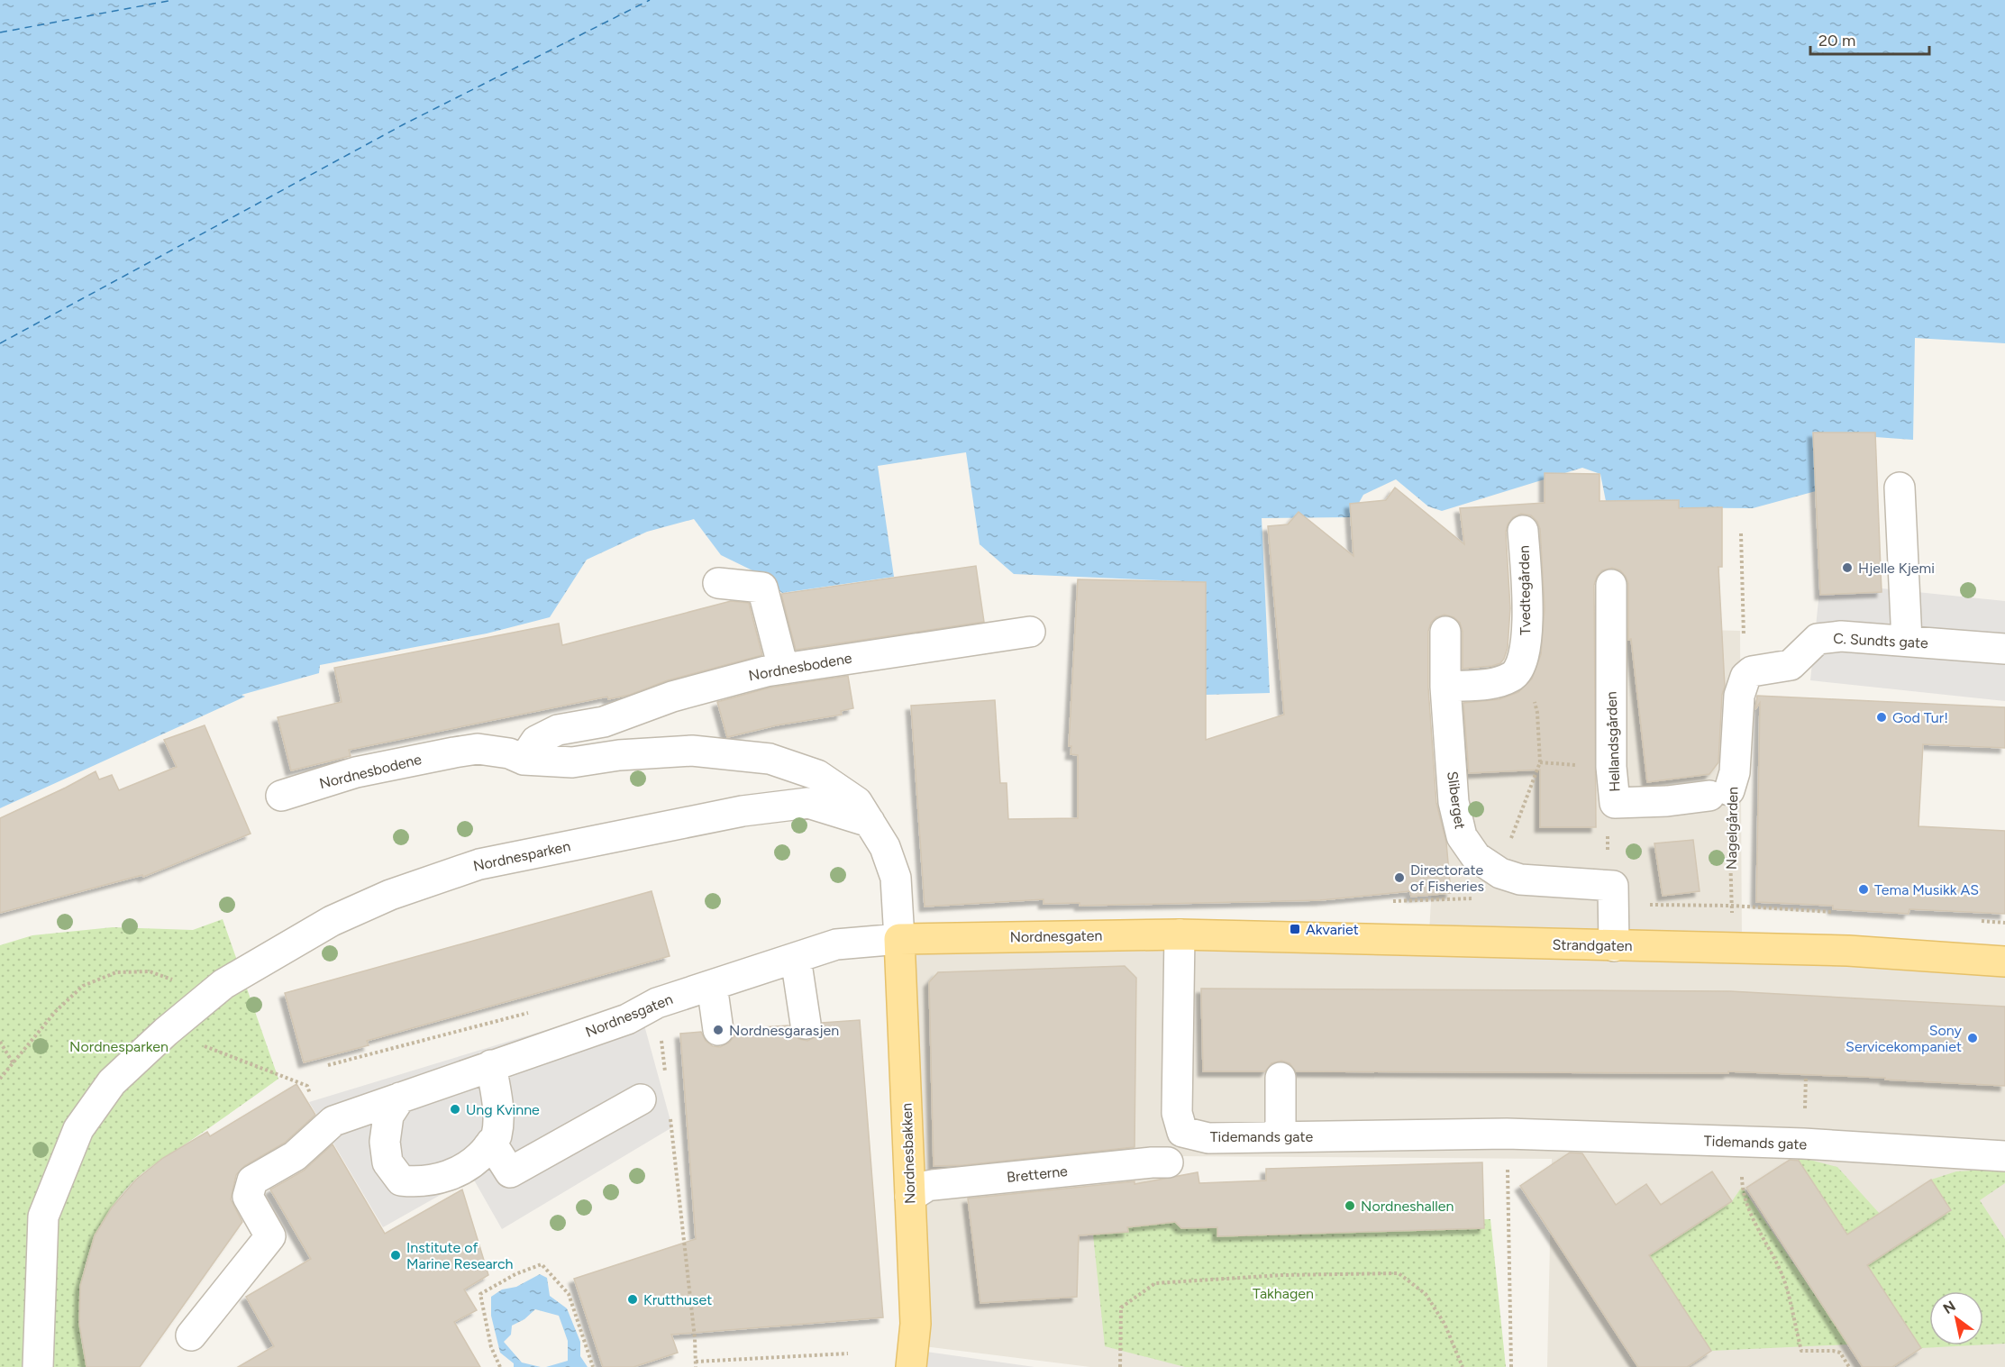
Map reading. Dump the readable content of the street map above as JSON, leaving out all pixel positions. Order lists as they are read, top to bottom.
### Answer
{
  "streets": {
    "main road": ["Nordnesgaten", "Strandgaten", "Nordnesbakken"],
    "street": [
      "Tvedtegården",
      "C. Sundts gate",
      "Nordnesbodene",
      "Hellandsgården",
      "Sliberget",
      "Nagelgården",
      "Nordnesparken",
      "Tidemands gate",
      "Bretterne"
    ]
  },
  "crossings": [
    ["Tvedtegården", "Sliberget"],
    ["C. Sundts gate", "Nagelgården"],
    ["Nordnesbodene", "Nordnesparken"],
    ["Hellandsgården", "Nagelgården"],
    ["Sliberget", "Strandgaten"],
    ["Nagelgården", "Strandgaten"],
    ["Nordnesgaten", "Strandgaten"],
    ["Nordnesgaten", "Tidemands gate"],
    ["Nordnesgaten", "Nordnesbakken"],
    ["Strandgaten", "Tidemands gate"],
    ["Nordnesbakken", "Bretterne"]
  ],
  "parks": ["Nordnesparken", "Takhagen"],
  "places": {
    "other": [
      "Hjelle Kjemi",
      "God Tur!",
      "Directorate of Fisheries",
      "Tema Musikk AS",
      "Nordnesgarasjen",
      "Sony Servicekompaniet",
      "Ung Kvinne",
      "Nordneshallen",
      "Institute of Marine Research",
      "Krutthuset"
    ],
    "transit": ["Akvariet"]
  },
  "scale_bar": "20 m",
  "north": "top left"
}
